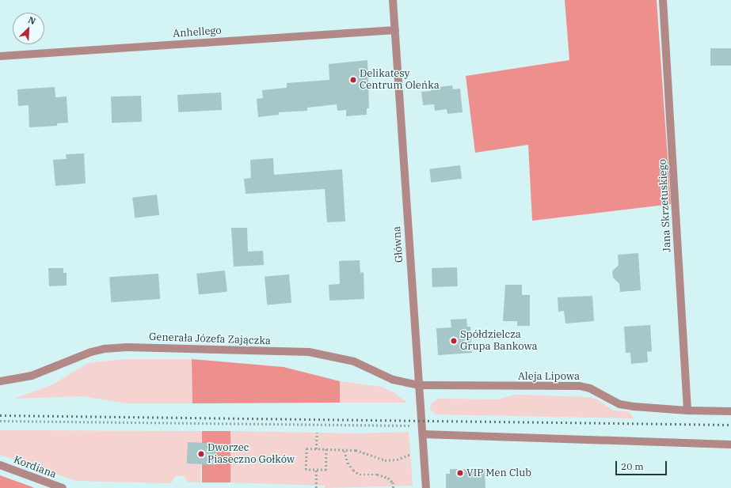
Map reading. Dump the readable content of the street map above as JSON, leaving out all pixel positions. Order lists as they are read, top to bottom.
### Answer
{
  "streets": {
    "street": [
      "Anhellego",
      "Jana Skrzetuskiego",
      "Główna",
      "Generała Józefa Zajączka",
      "Aleja Lipowa",
      "Kordiana"
    ]
  },
  "crossings": [
    ["Anhellego", "Główna"],
    ["Jana Skrzetuskiego", "Aleja Lipowa"],
    ["Główna", "Generała Józefa Zajączka"],
    ["Główna", "Aleja Lipowa"],
    ["Generała Józefa Zajączka", "Aleja Lipowa"]
  ],
  "places": [
    "Delikatesy Centrum Oleńka",
    "Spółdzielcza Grupa Bankowa",
    "Dworzec Piaseczno Gołków",
    "VIP Men Club"
  ],
  "scale_bar": "20 m",
  "north": "top right"
}
